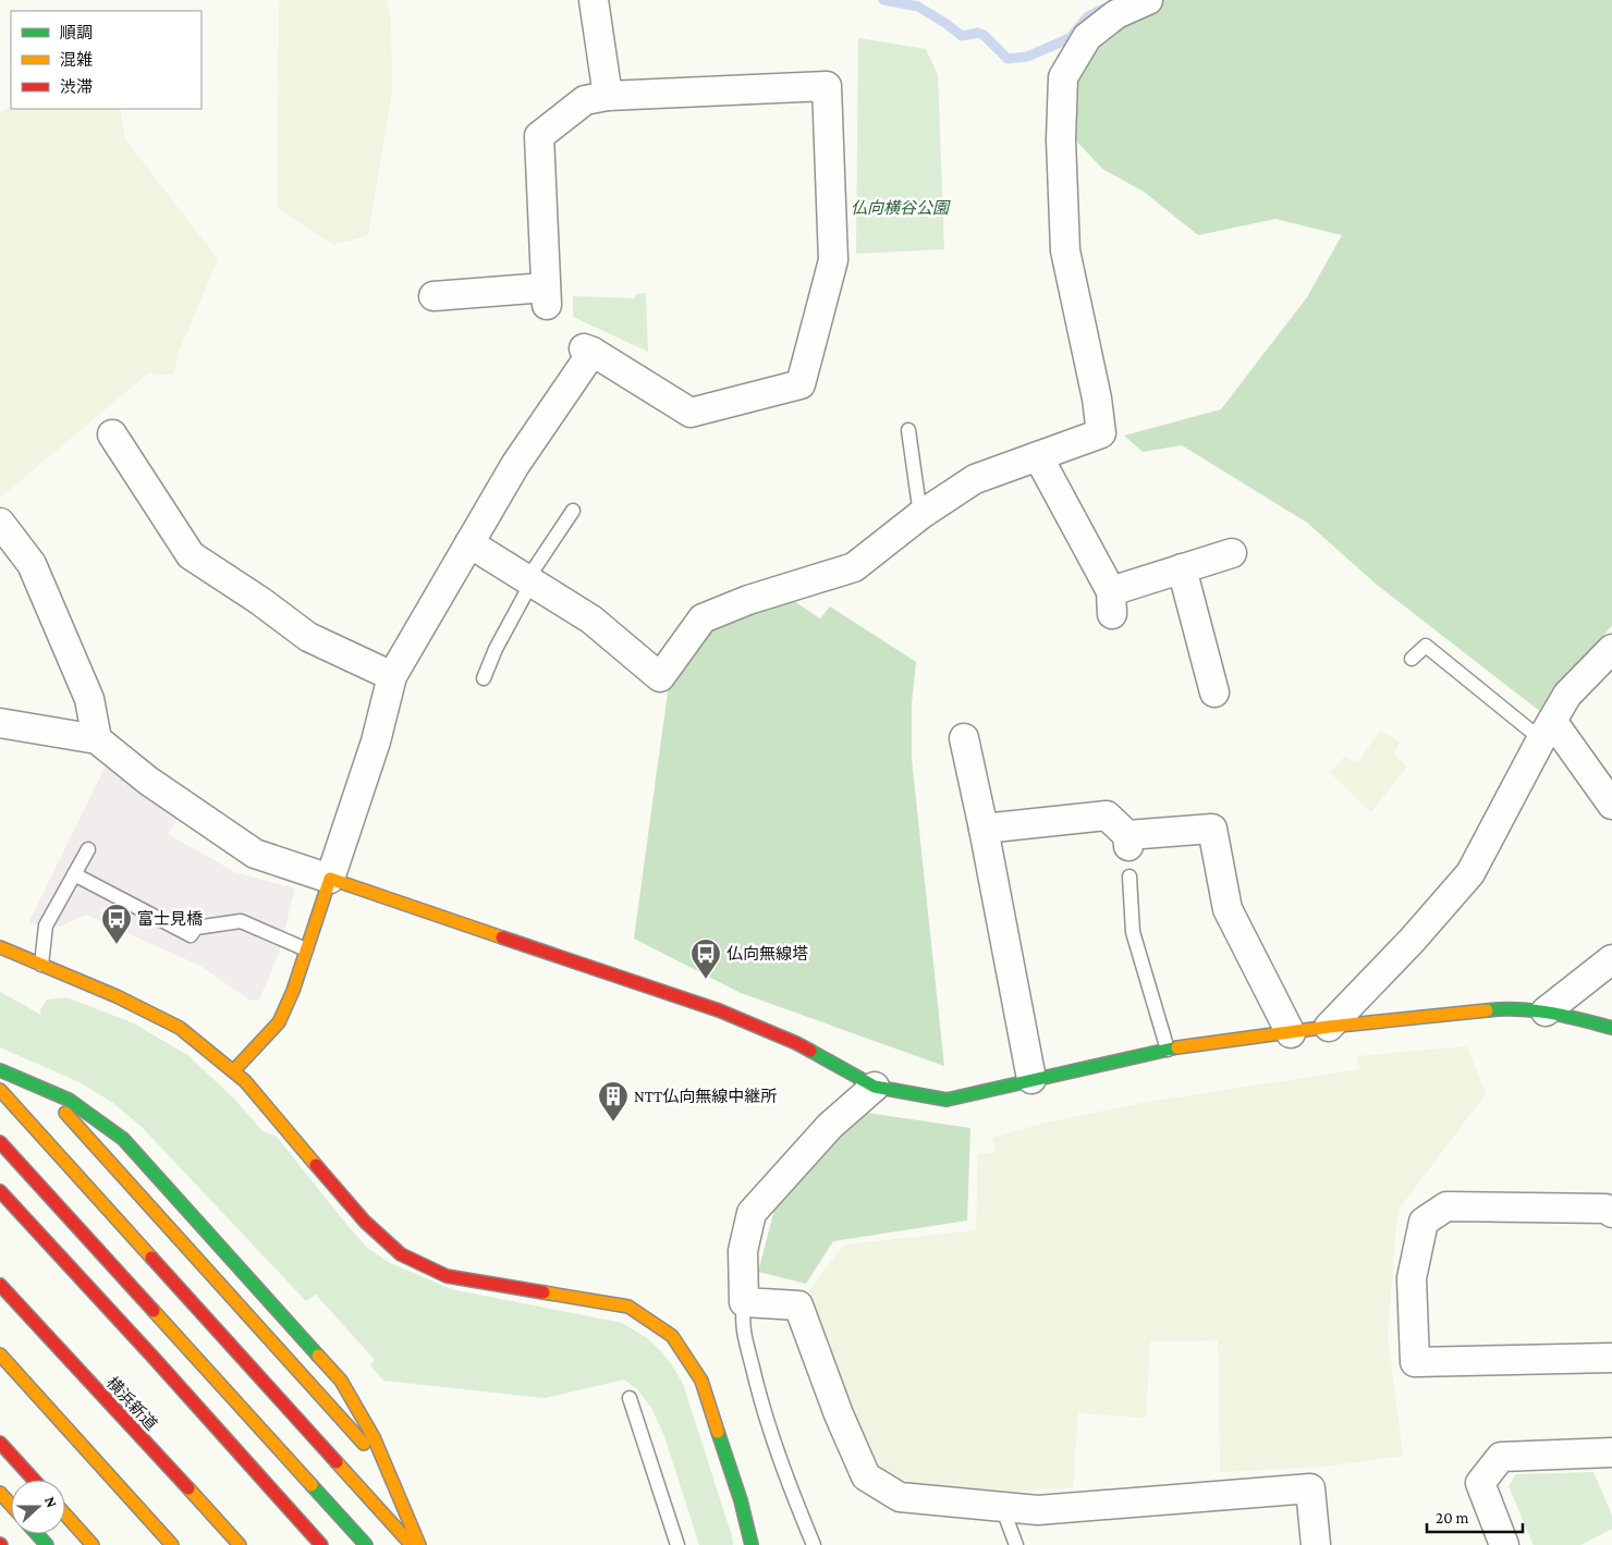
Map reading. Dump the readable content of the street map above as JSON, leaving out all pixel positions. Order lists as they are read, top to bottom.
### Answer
{
  "streets": {
    "main road": ["横浜新道"]
  },
  "parks": ["仏向横谷公園"],
  "places": {
    "bus stop": ["富士見橋", "仏向無線塔"],
    "building": ["NTT仏向無線中継所"]
  },
  "legend": ["順調", "混雑", "渋滞"],
  "scale_bar": "20 m",
  "north": "right"
}
